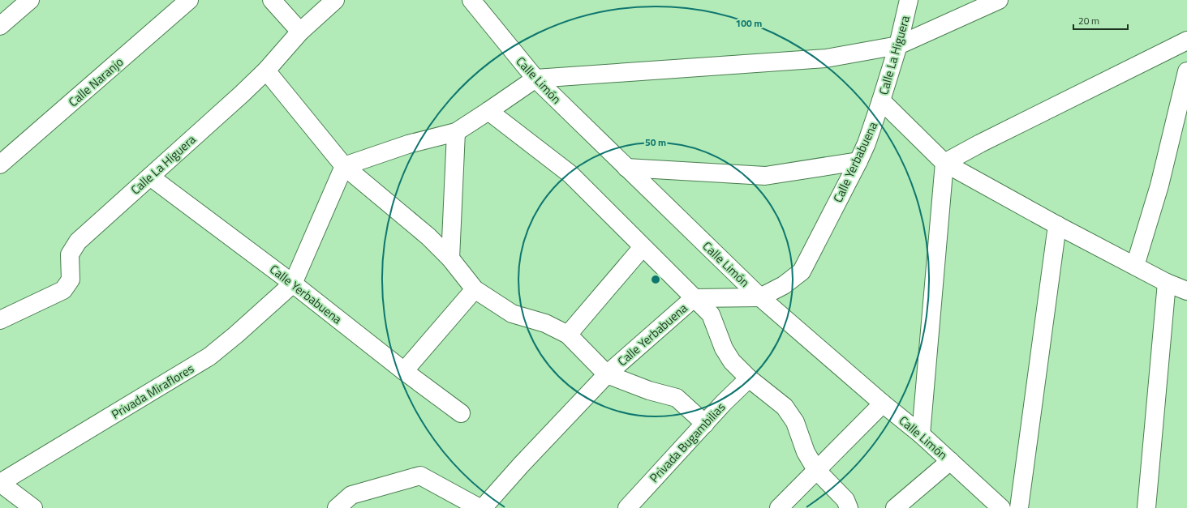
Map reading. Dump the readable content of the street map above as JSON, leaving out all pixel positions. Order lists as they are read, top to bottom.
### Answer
{
  "streets": {
    "street": [
      "Calle La Higuera",
      "Calle Limón",
      "Calle Naranjo",
      "Calle Yerbabuena",
      "Privada Miraflores",
      "Privada Bugambilias"
    ]
  },
  "crossings": [
    ["Calle La Higuera", "Calle Yerbabuena"],
    ["Calle Limón", "Calle Yerbabuena"],
    ["Calle Yerbabuena", "Privada Miraflores"]
  ],
  "scale_bar": "20 m",
  "rings": ["100 m", "50 m"]
}
